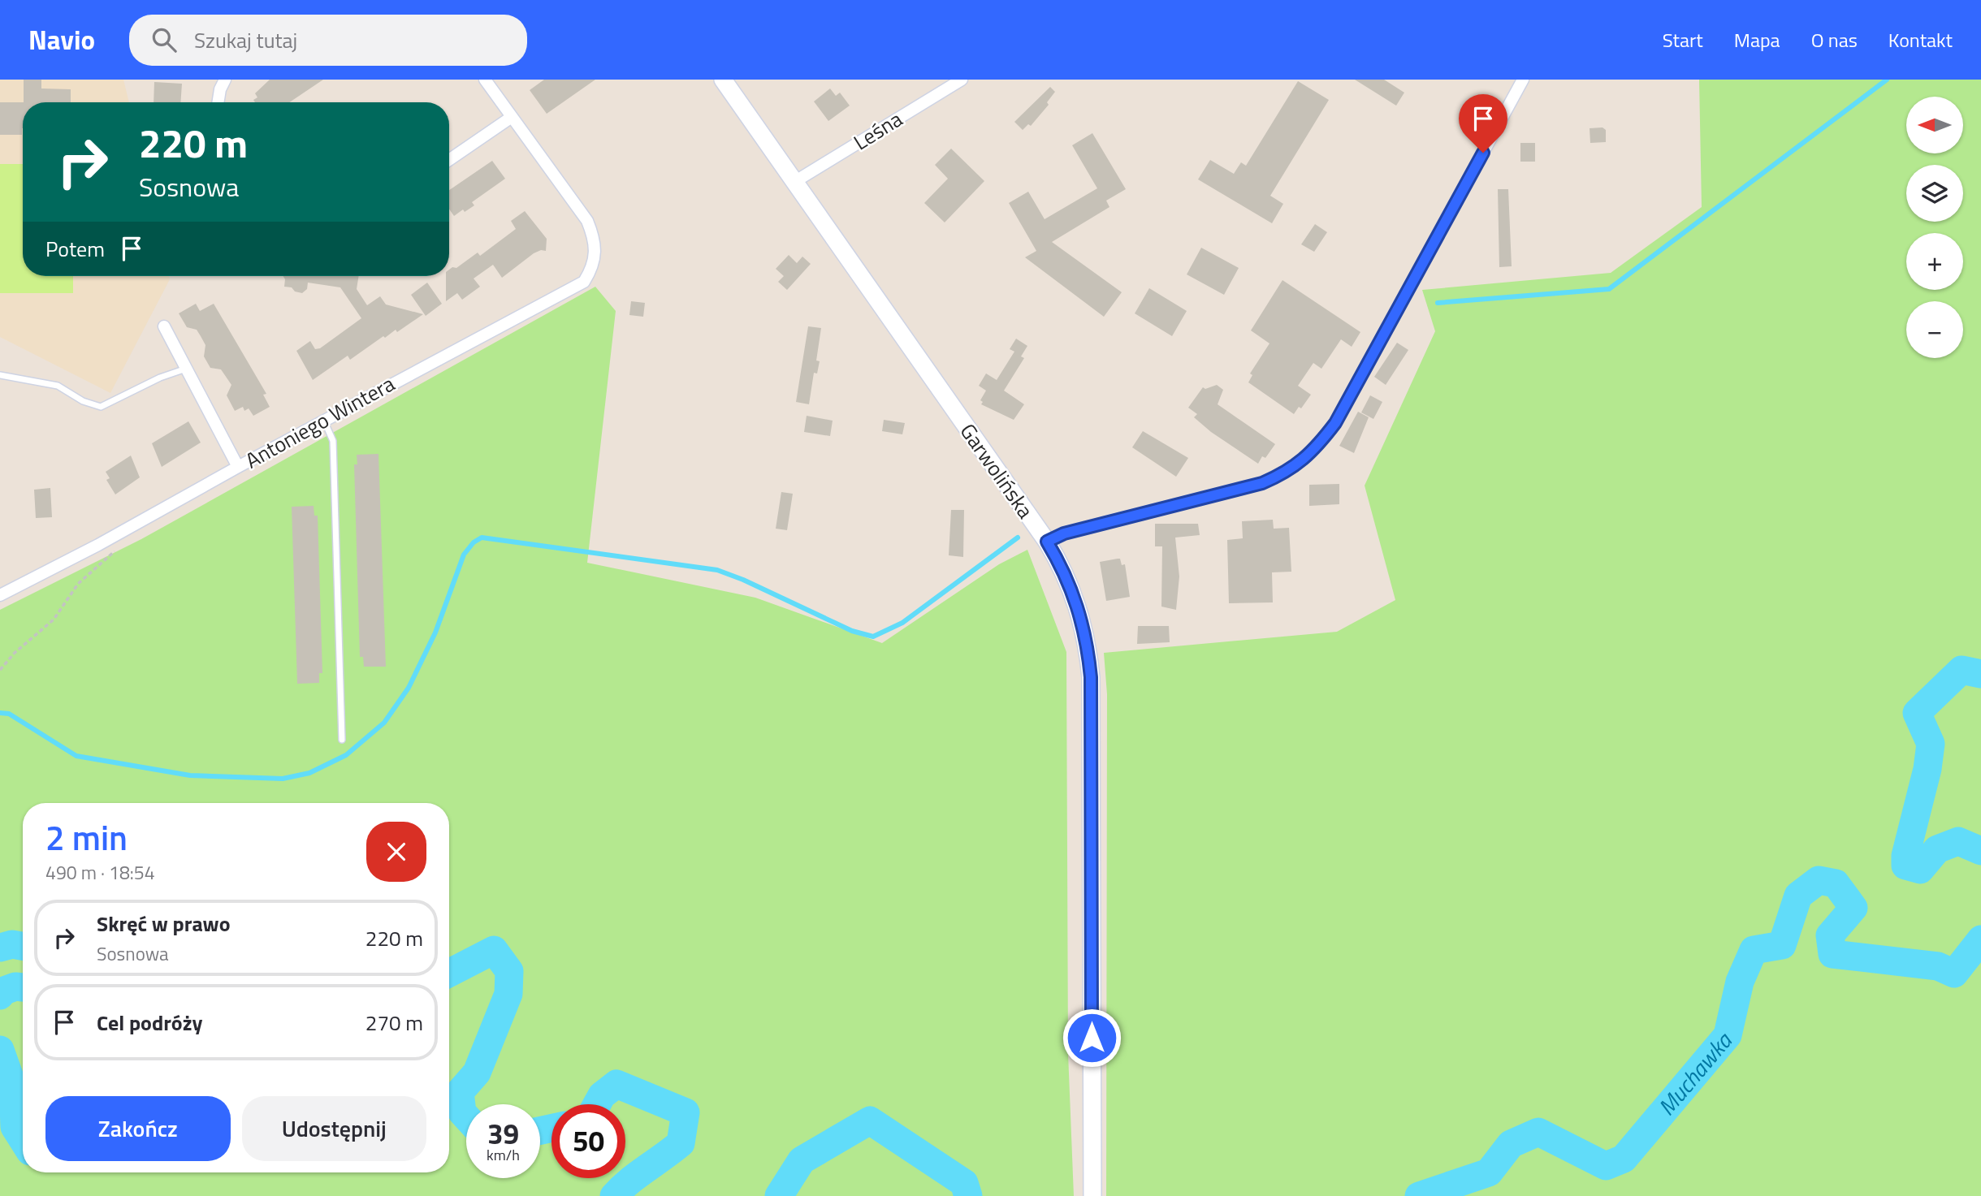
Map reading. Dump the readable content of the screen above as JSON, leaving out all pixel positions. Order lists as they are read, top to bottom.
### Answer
{
  "streets": {
    "main road": ["Garwolińska"],
    "street": ["Leśna", "Antoniego Wintera"]
  },
  "crossings": [
    ["Leśna", "Garwolińska"]
  ],
  "water": ["Muchawka"],
  "north": "left",
  "page": {
    "header": "Navio",
    "search": "Szukaj tutaj",
    "nav": [
      "Start",
      "Mapa",
      "O nas",
      "Kontakt"
    ],
    "map_buttons": ["+", "−"],
    "turn": ["220 m", "Sosnowa"],
    "then": "Potem",
    "heading": ["2 min", "490 m · 18:54"],
    "list": [
      {
        "name": "Skręć w prawo",
        "note": "Sosnowa",
        "value": "220 m"
      },
      {
        "name": "Cel podróży",
        "value": "270 m"
      }
    ],
    "buttons": ["Zakończ", "Udostępnij"],
    "speed": "39 km/h",
    "limit": "50"
  }
}
